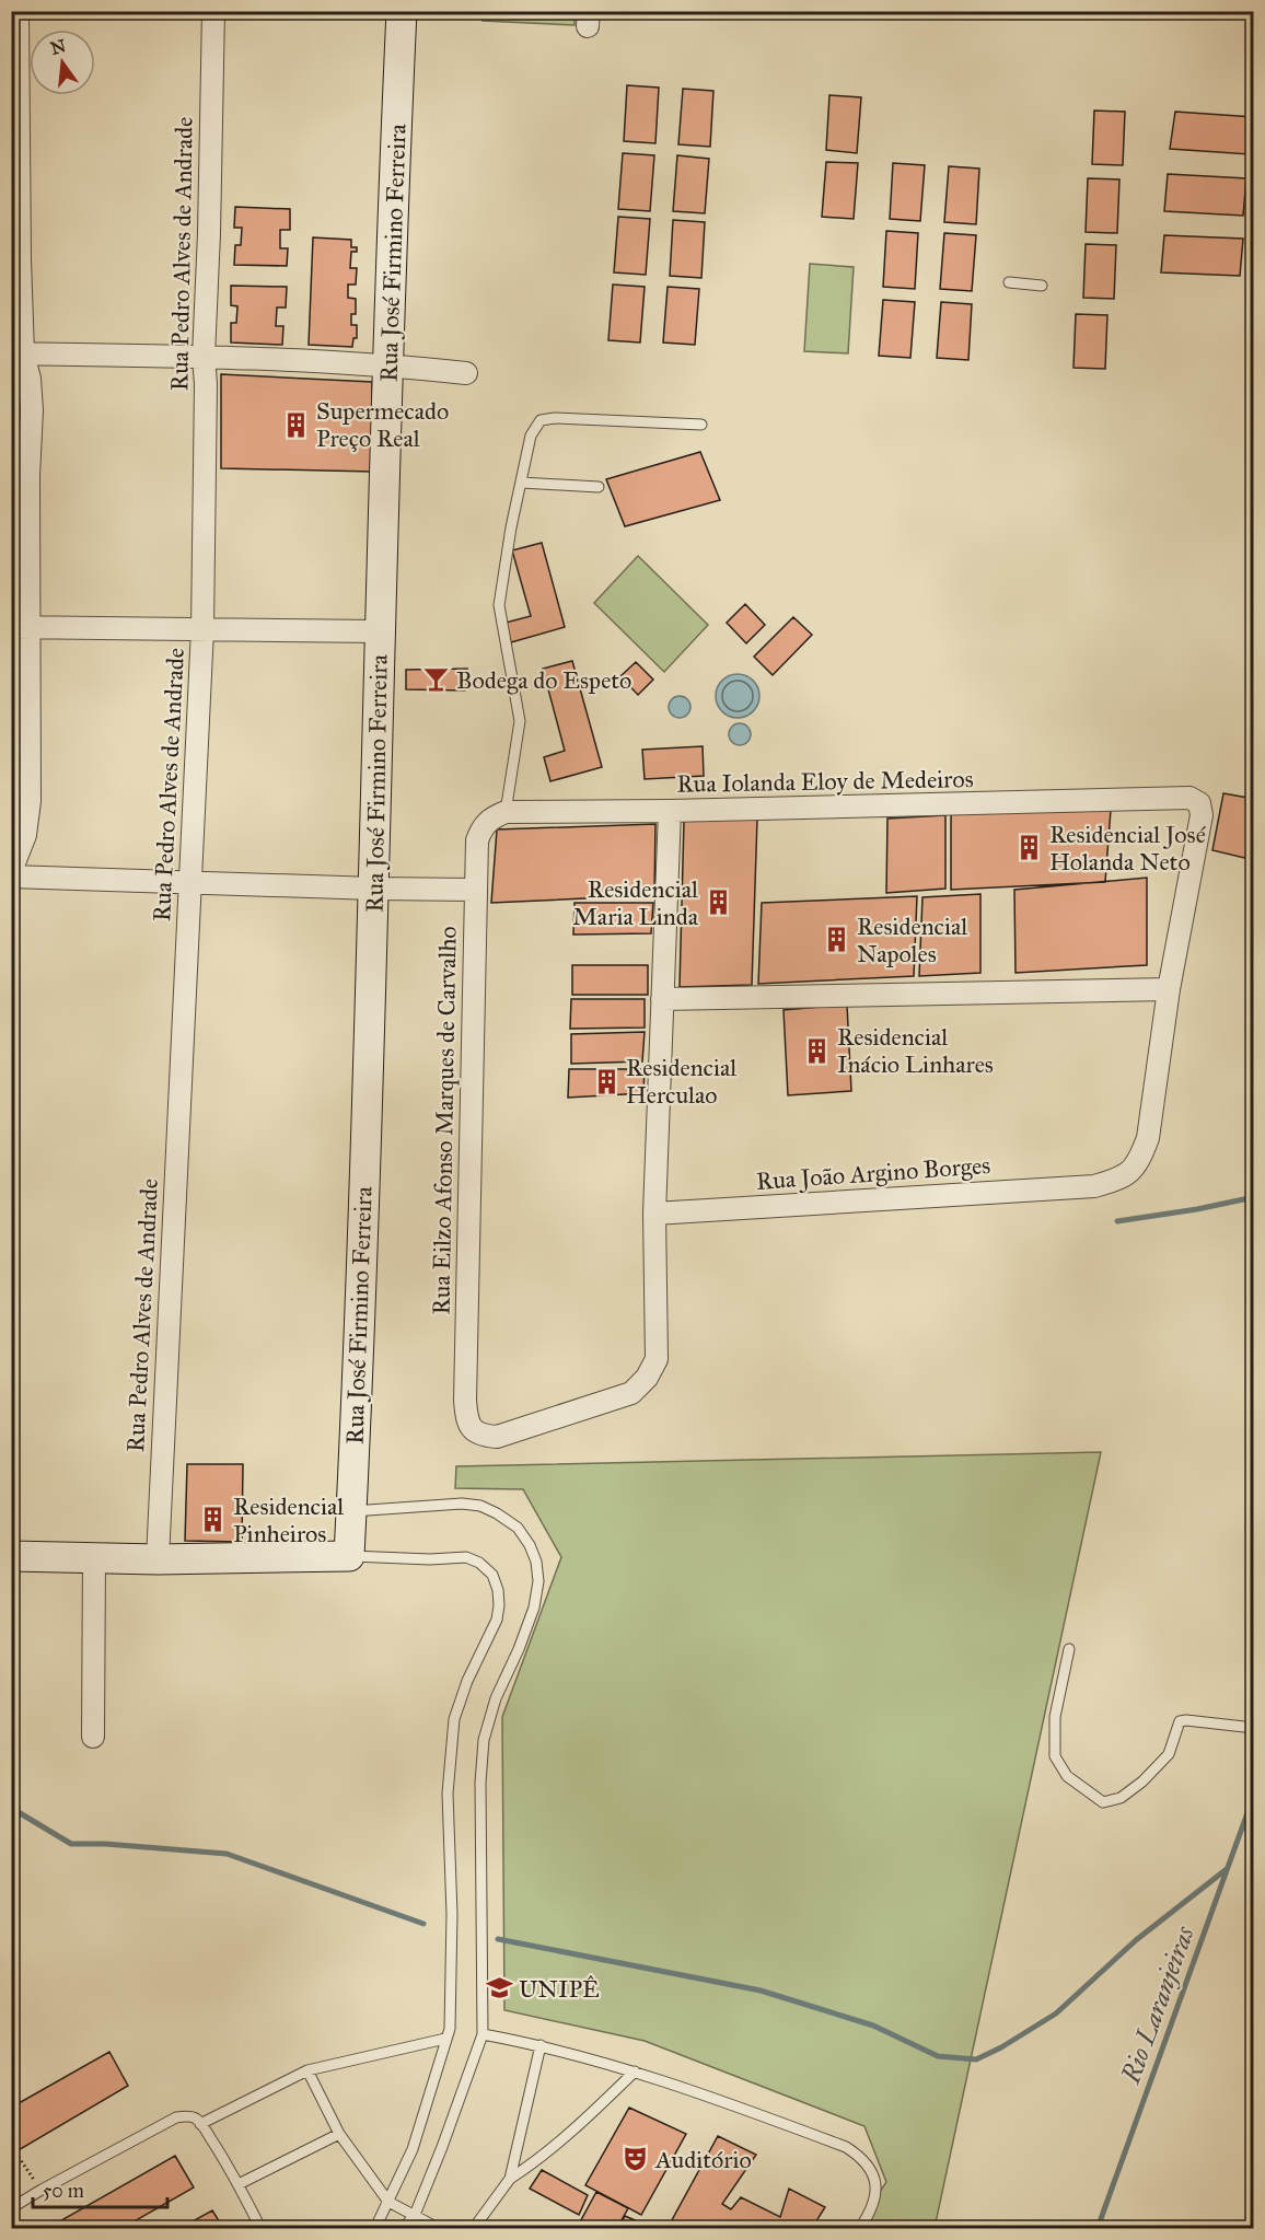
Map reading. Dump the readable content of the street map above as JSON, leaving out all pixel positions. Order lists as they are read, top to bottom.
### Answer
{
  "streets": {
    "main road": ["Rua José Firmino Ferreira"],
    "street": [
      "Rua Pedro Alves de Andrade",
      "Rua Iolanda Eloy de Medeiros",
      "Rua Eilzo Afonso Marques de Carvalho",
      "Rua João Argino Borges"
    ]
  },
  "crossings": [
    ["Rua Iolanda Eloy de Medeiros", "Rua Eilzo Afonso Marques de Carvalho"],
    ["Rua Iolanda Eloy de Medeiros", "Rua João Argino Borges"],
    ["Rua Eilzo Afonso Marques de Carvalho", "Rua João Argino Borges"]
  ],
  "water": ["Rio Laranjeiras"],
  "places": {
    "building": [
      "Supermecado Preço Real",
      "Residencial José Holanda Neto",
      "Residencial Maria Linda",
      "Residencial Napoles",
      "Residencial Inácio Linhares",
      "Residencial Herculao",
      "Residencial Pinheiros"
    ],
    "bar": ["Bodega do Espeto"],
    "school or university": ["UNIPÊ"],
    "theatre": ["Auditório"]
  },
  "scale_bar": "50 m",
  "north": "top"
}
